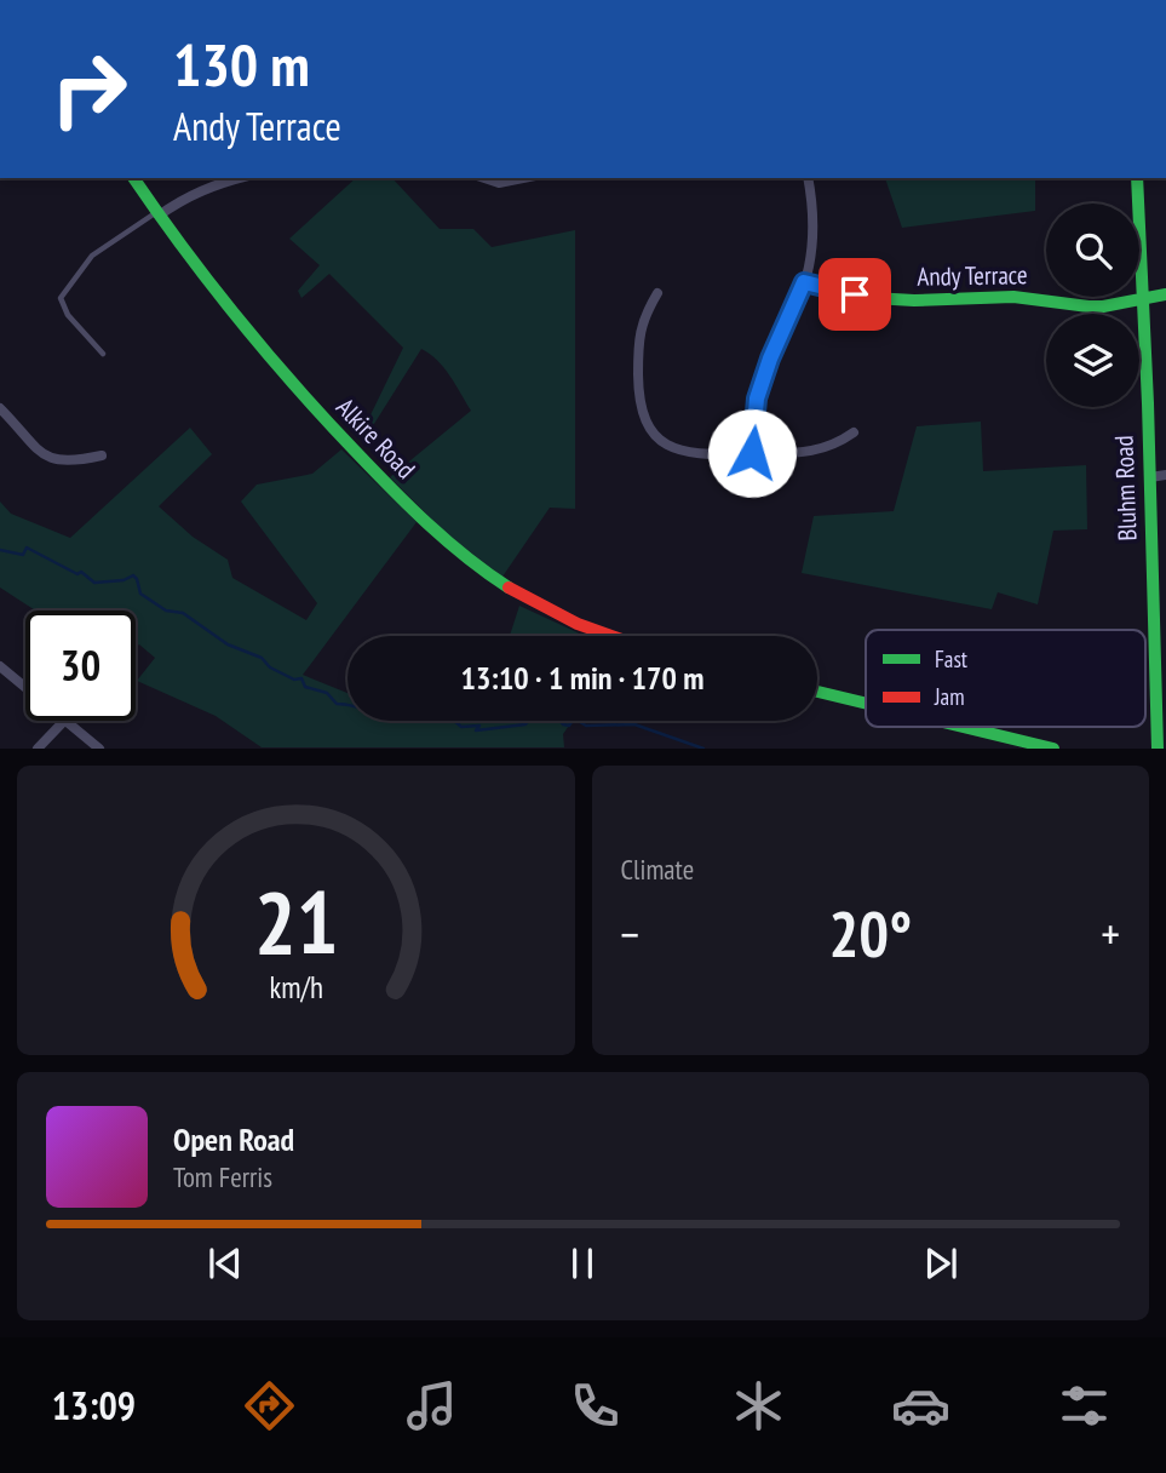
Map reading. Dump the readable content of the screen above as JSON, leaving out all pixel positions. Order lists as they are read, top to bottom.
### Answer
{
  "streets": {
    "main road": ["Andy Terrace", "Alkire Road", "Bluhm Road"]
  },
  "crossings": [
    ["Andy Terrace", "Bluhm Road"]
  ],
  "legend": ["Fast", "Jam"],
  "page": {
    "turn": ["130 m", "Andy Terrace"],
    "limit": "30",
    "trip": "13:10 · 1 min · 170 m",
    "tile": "Climate",
    "heat": ["−", "20°", "+"],
    "song": ["Open Road", "Tom Ferris"],
    "tabs": "13:09",
    "gauge": ["21", "km/h"]
  }
}
